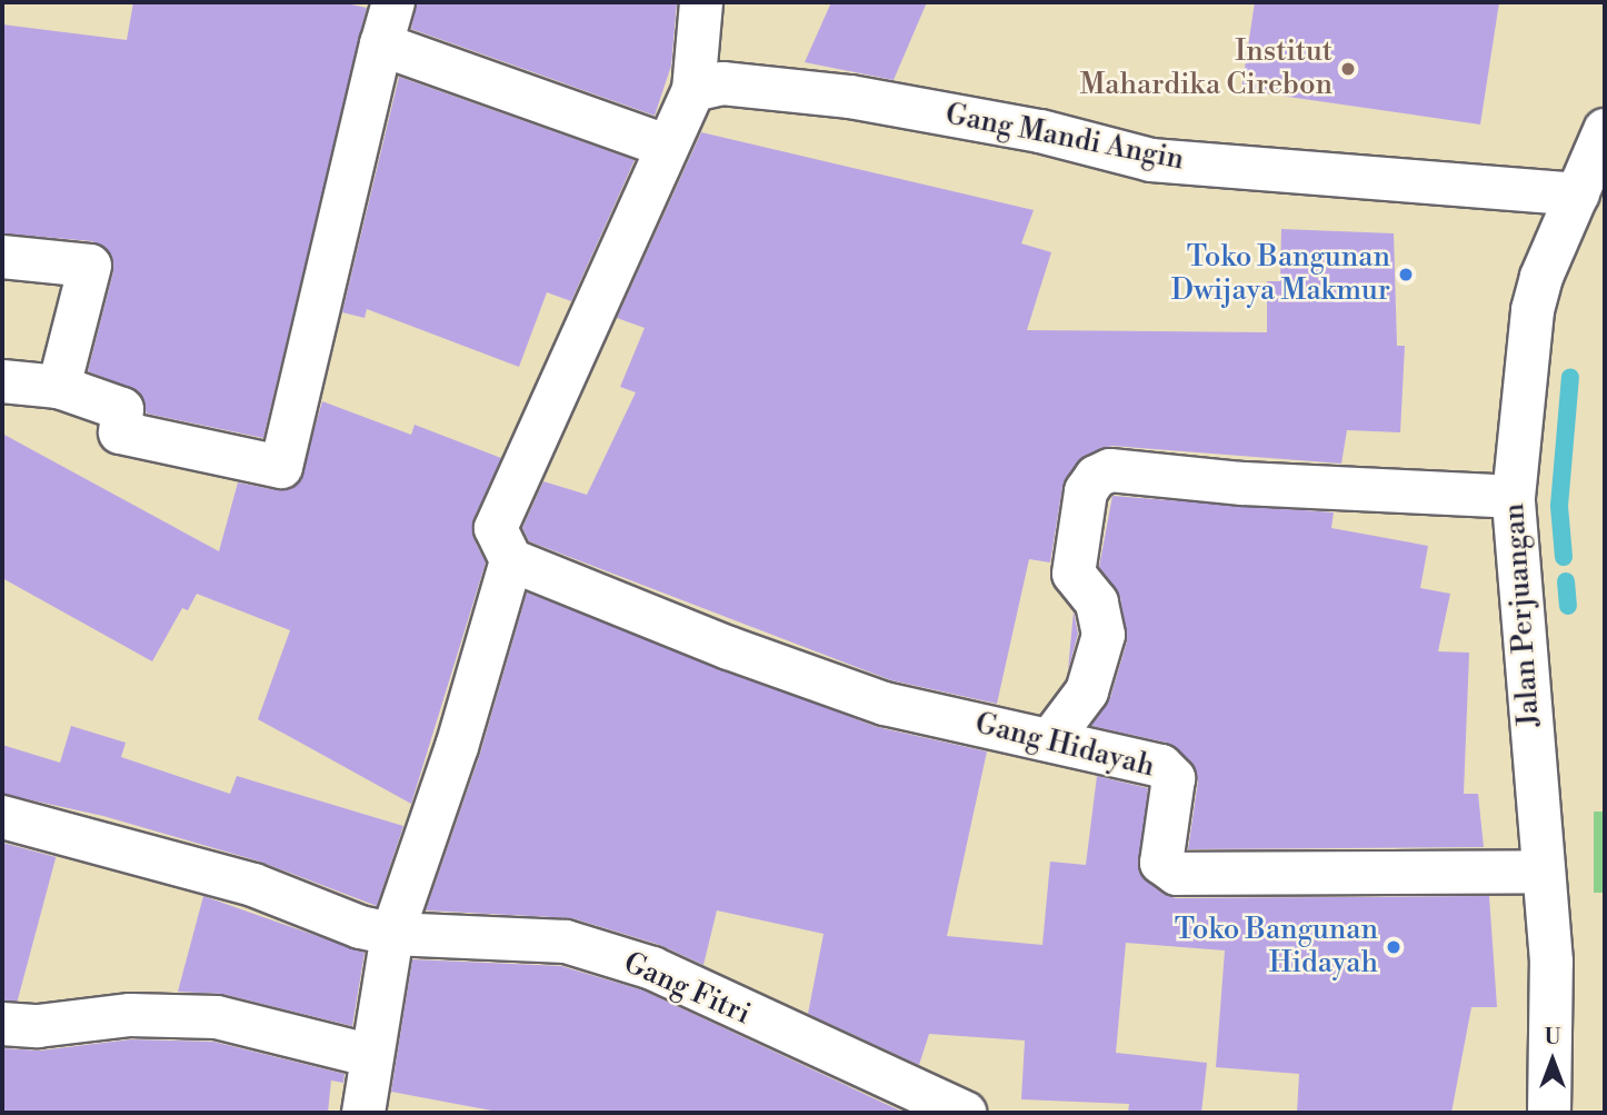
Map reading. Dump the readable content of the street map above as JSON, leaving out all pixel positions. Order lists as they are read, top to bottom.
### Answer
{
  "streets": {
    "street": [
      "Gang Mandi Angin",
      "Jalan Perjuangan",
      "Gang Hidayah",
      "Gang Fitri"
    ]
  },
  "crossings": [
    ["Gang Mandi Angin", "Jalan Perjuangan"],
    ["Jalan Perjuangan", "Gang Hidayah"]
  ],
  "places": ["Institut Mahardika Cirebon", "Toko Bangunan Dwijaya Makmur", "Toko Bangunan Hidayah"],
  "north": "top"
}
